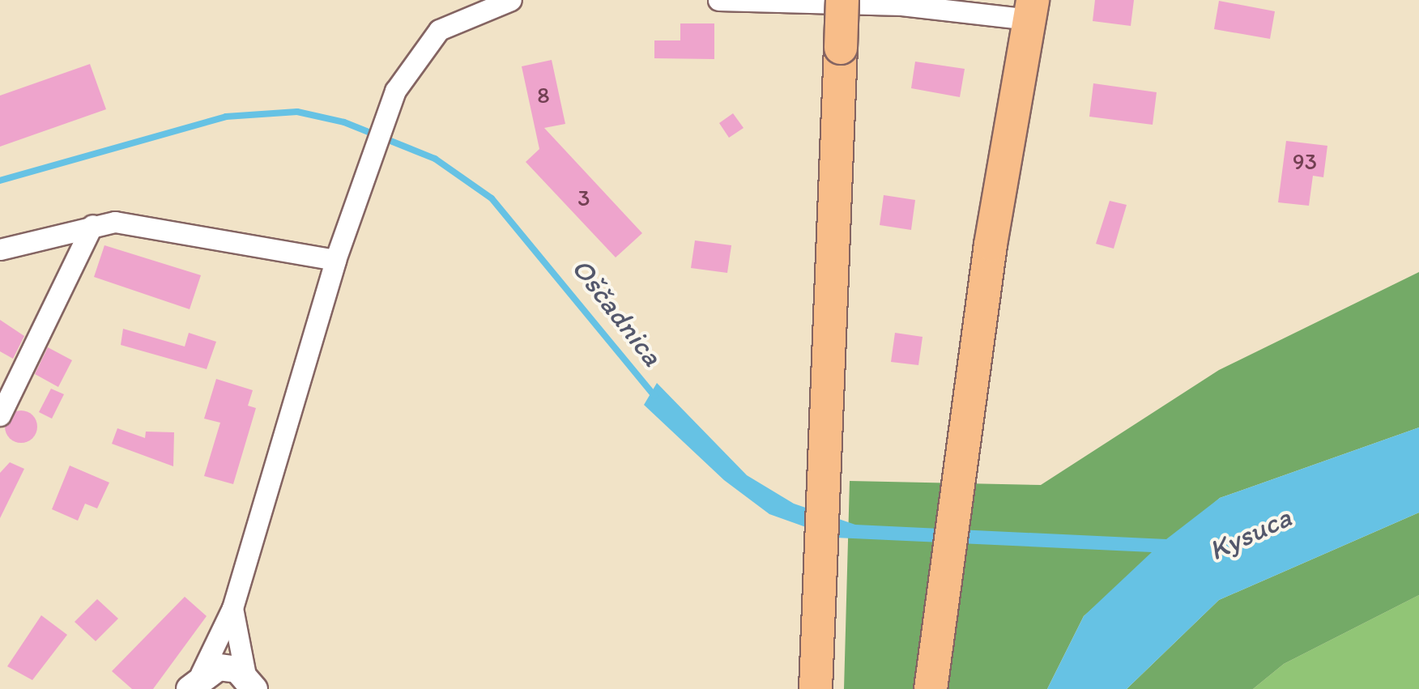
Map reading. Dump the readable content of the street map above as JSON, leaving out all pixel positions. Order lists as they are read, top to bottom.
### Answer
{
  "water": ["Oščadnica", "Kysuca"],
  "house_numbers": ["8", "93", "3"]
}
